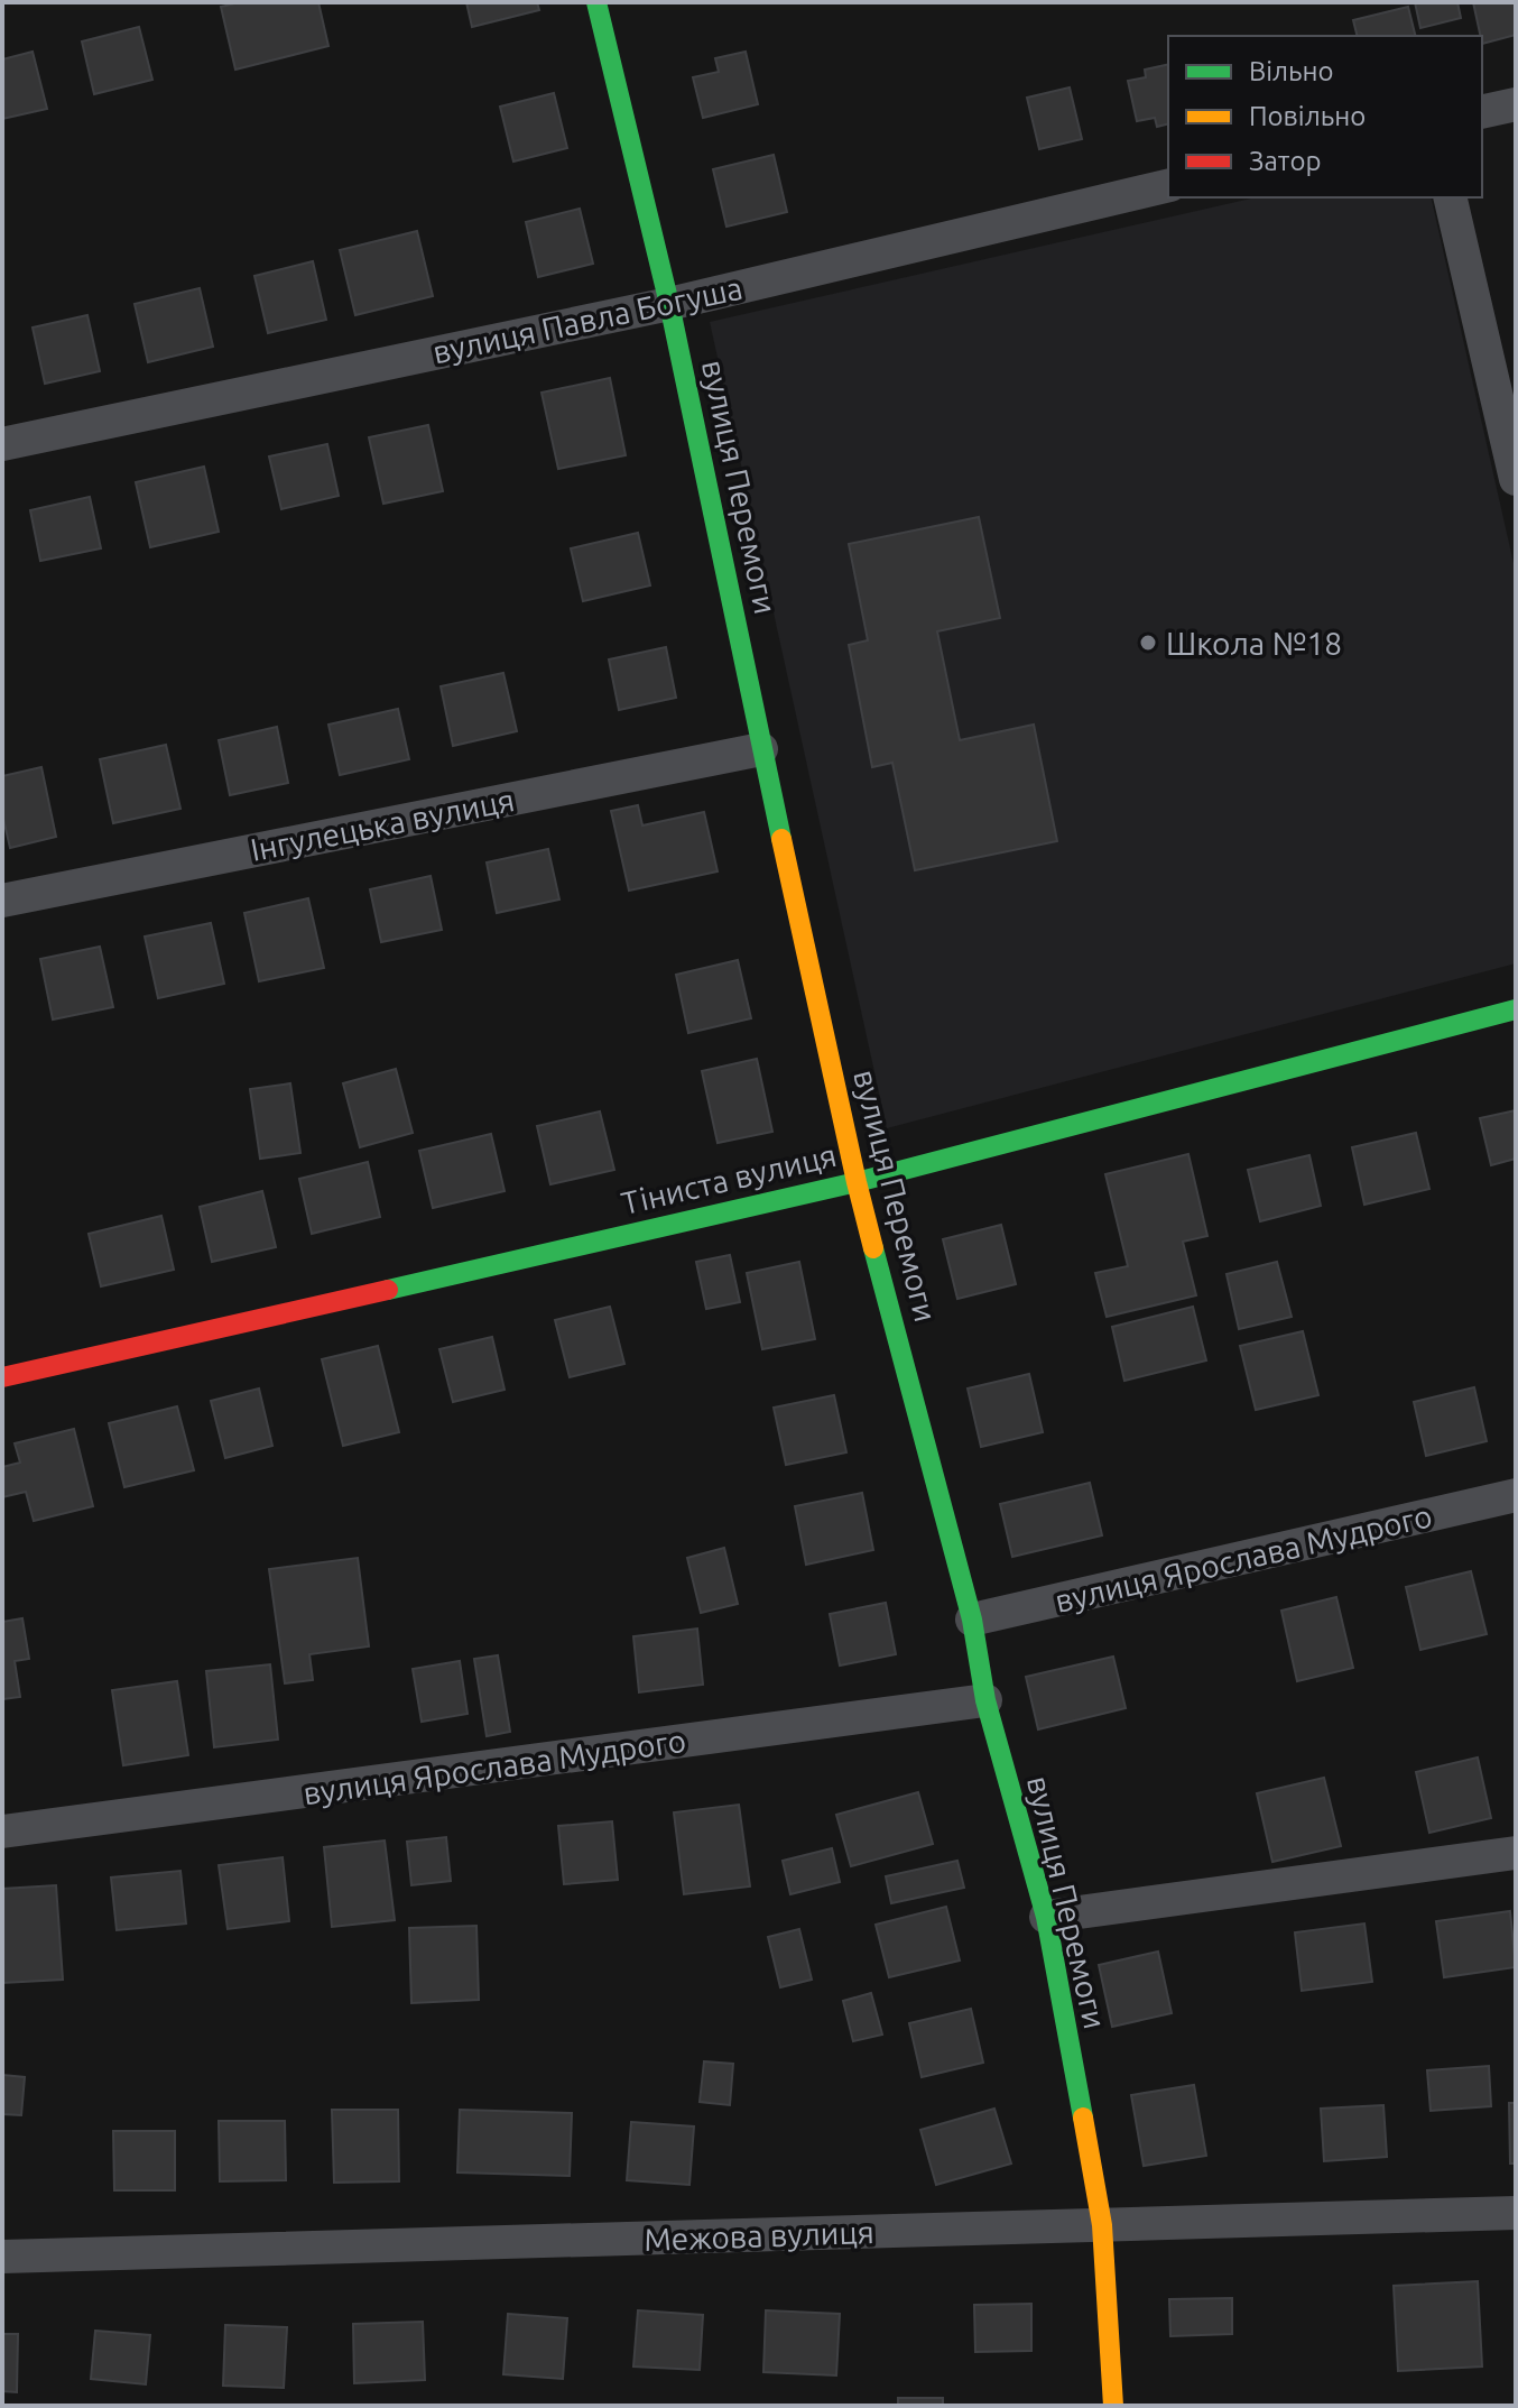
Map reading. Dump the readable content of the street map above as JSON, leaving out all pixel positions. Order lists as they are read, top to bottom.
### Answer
{
  "streets": {
    "street": [
      "вулиця Павла Богуша",
      "вулиця Перемоги",
      "Інгулецька вулиця",
      "Тіниста вулиця",
      "вулиця Ярослава Мудрого",
      "Межова вулиця"
    ]
  },
  "crossings": [
    ["вулиця Павла Богуша", "вулиця Перемоги"],
    ["вулиця Перемоги", "Інгулецька вулиця"],
    ["вулиця Перемоги", "Тіниста вулиця"],
    ["вулиця Перемоги", "вулиця Ярослава Мудрого"],
    ["вулиця Перемоги", "Межова вулиця"]
  ],
  "places": ["Школа №18"],
  "legend": ["Вільно", "Повільно", "Затор"]
}
